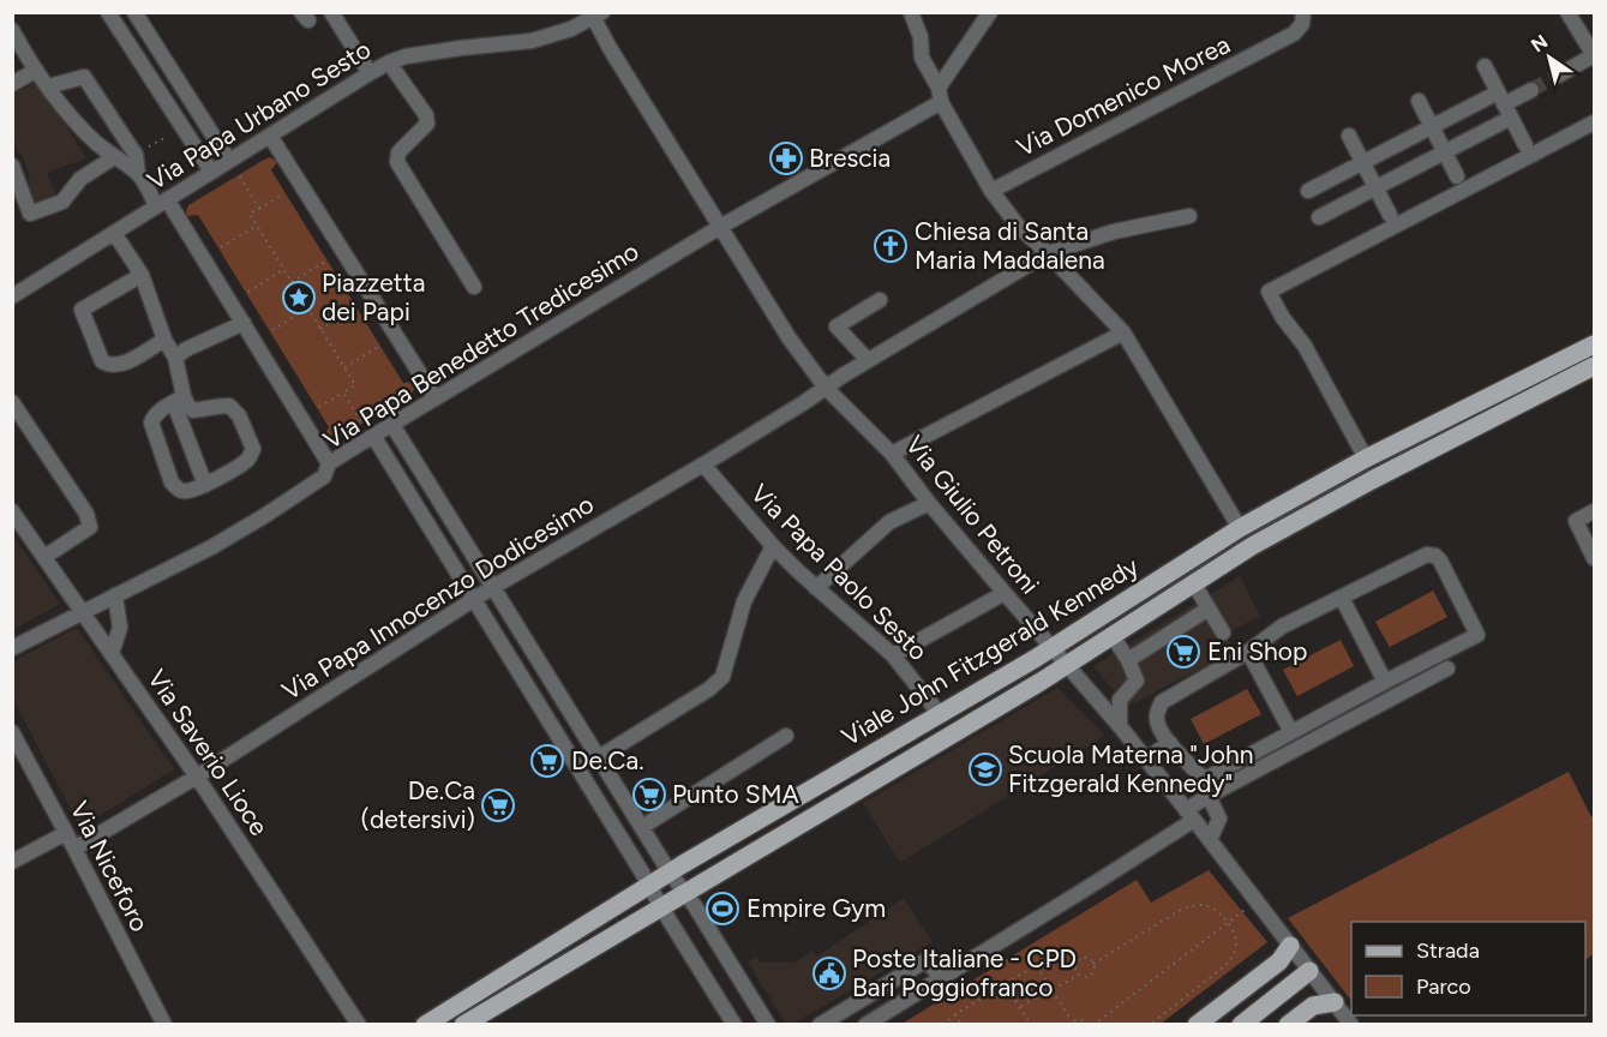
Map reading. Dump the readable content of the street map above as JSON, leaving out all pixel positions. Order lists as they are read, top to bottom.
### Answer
{
  "streets": {
    "main road": ["Viale John Fitzgerald Kennedy"],
    "street": [
      "Via Domenico Morea",
      "Via Papa Urbano Sesto",
      "Via Papa Benedetto Tredicesimo",
      "Via Giulio Petroni",
      "Via Papa Paolo Sesto",
      "Via Papa Innocenzo Dodicesimo",
      "Via Saverio Lioce",
      "Via Niceforo"
    ]
  },
  "crossings": [
    ["Via Papa Urbano Sesto", "Via Giulio Petroni"],
    ["Via Papa Benedetto Tredicesimo", "Via Giulio Petroni"],
    ["Via Papa Benedetto Tredicesimo", "Via Saverio Lioce"],
    ["Via Giulio Petroni", "Via Papa Innocenzo Dodicesimo"],
    ["Via Giulio Petroni", "Viale John Fitzgerald Kennedy"],
    ["Via Papa Paolo Sesto", "Via Papa Innocenzo Dodicesimo"],
    ["Via Papa Paolo Sesto", "Viale John Fitzgerald Kennedy"],
    ["Via Papa Innocenzo Dodicesimo", "Via Saverio Lioce"],
    ["Via Papa Innocenzo Dodicesimo", "Via Niceforo"]
  ],
  "places": {
    "pharmacy": ["Brescia"],
    "church": ["Chiesa di Santa Maria Maddalena"],
    "place": ["Piazzetta dei Papi"],
    "supermarket": [
      "Eni Shop",
      "De.Ca.",
      "Punto SMA",
      "De.Ca (detersivi)"
    ],
    "school or university": ["Scuola Materna \"John Fitzgerald Kennedy\""],
    "sports": ["Empire Gym"],
    "public building": ["Poste Italiane - CPD Bari Poggiofranco"]
  },
  "legend": ["Strada", "Parco"],
  "north": "top left"
}
